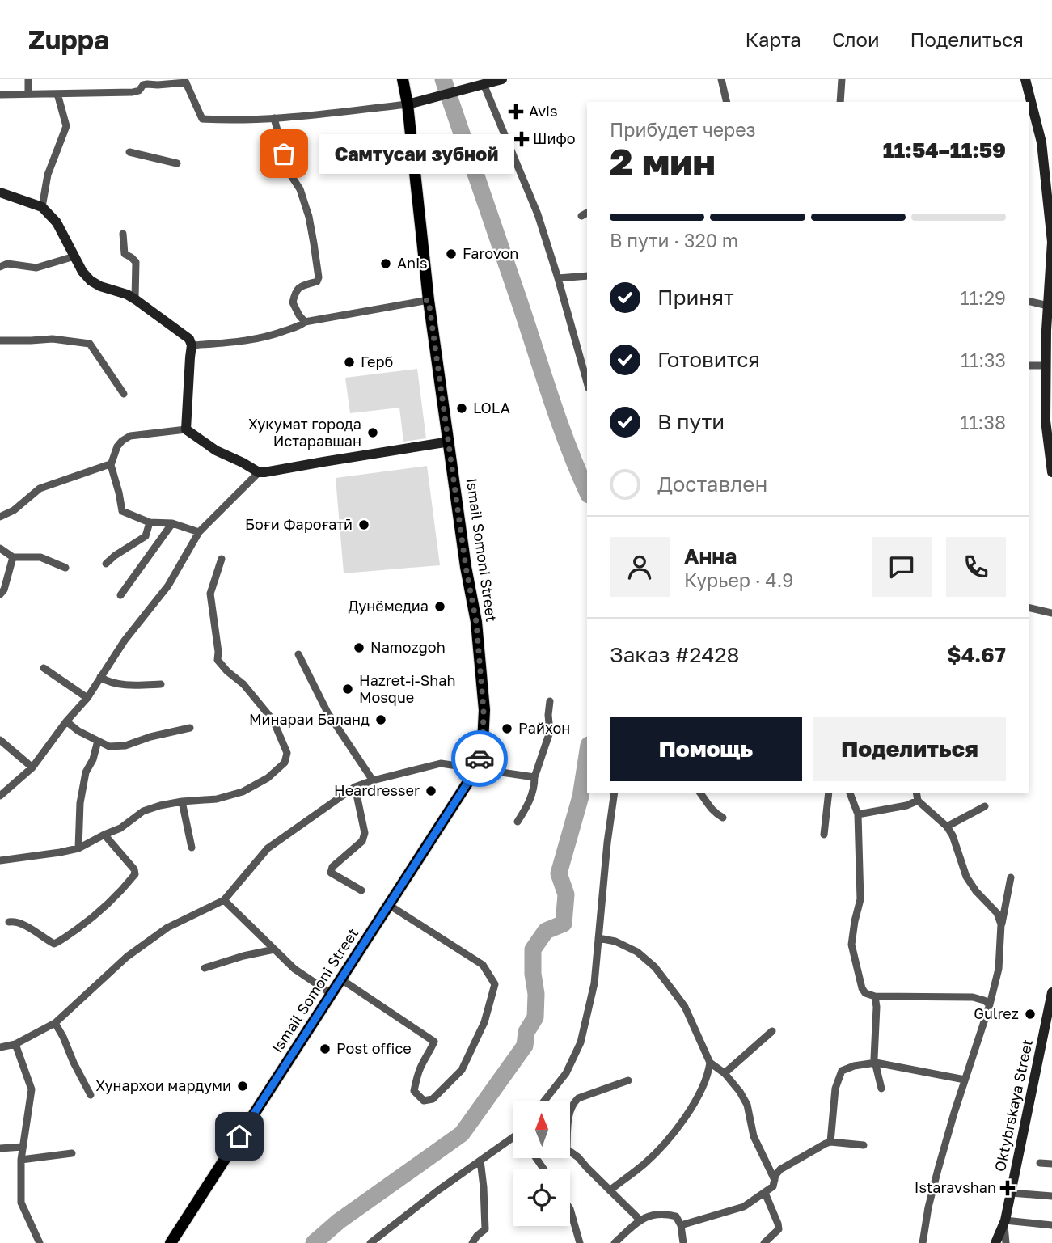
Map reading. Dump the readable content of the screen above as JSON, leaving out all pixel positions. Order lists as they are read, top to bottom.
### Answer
{
  "streets": {
    "main road": ["Ismail Somoni Street", "Oktybrskaya Street"]
  },
  "places": {
    "health": ["Avis", "Шифо", "Istaravshan"],
    "other": [
      "Самтусаи зубной",
      "Farovon",
      "Anis",
      "Герб",
      "LOLA",
      "Хукумат города Истаравшан",
      "Боғи Фароғатӣ",
      "Дунёмедиа",
      "Namozgoh",
      "Hazret-i-Shah Mosque",
      "Минараи Баланд",
      "Райхон",
      "Heardresser",
      "Gulrez",
      "Post office",
      "Хунархои мардуми"
    ]
  },
  "north": "top",
  "page": {
    "header": "Zuppa",
    "nav": ["Карта", "Слои", "Поделиться"],
    "heading": ["2 мин", "Прибудет через", "11:54–11:59"],
    "panel": [
      "Анна",
      "Курьер · 4.9",
      "Заказ #2428",
      "$4.67"
    ],
    "bubble": "Самтусаи зубной",
    "bar": "В пути · 320 m",
    "list": [
      ["Принят", "11:29"],
      ["Готовится", "11:33"],
      ["В пути", "11:38"],
      "Доставлен"
    ],
    "buttons": ["Помощь", "Поделиться"]
  }
}
